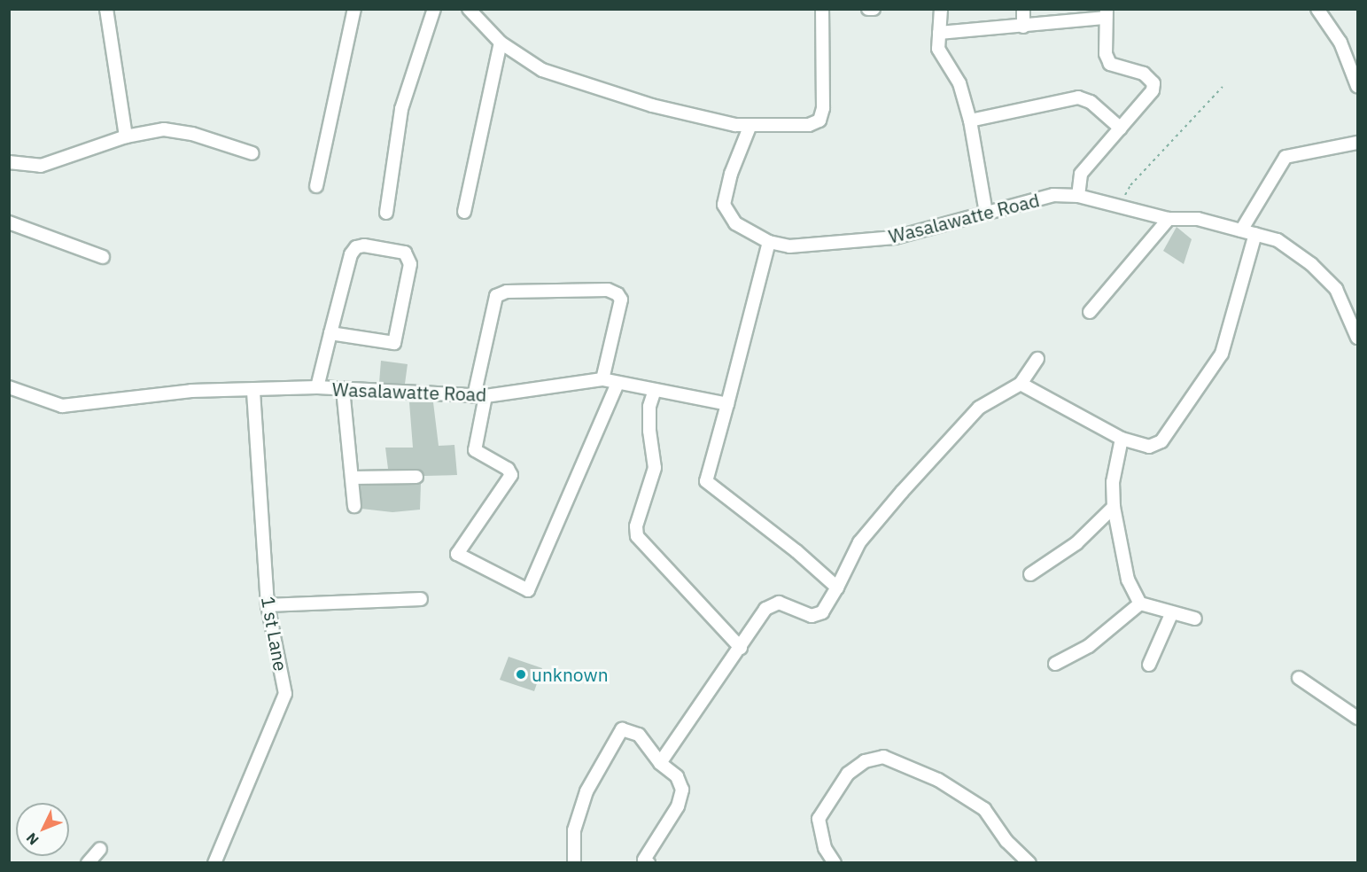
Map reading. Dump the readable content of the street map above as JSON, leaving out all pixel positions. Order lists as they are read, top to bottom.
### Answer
{
  "streets": {
    "street": ["Wasalawatte Road", "1 st Lane"]
  },
  "crossings": [
    ["Wasalawatte Road", "1 st Lane"]
  ],
  "places": ["unknown"],
  "north": "bottom left"
}
